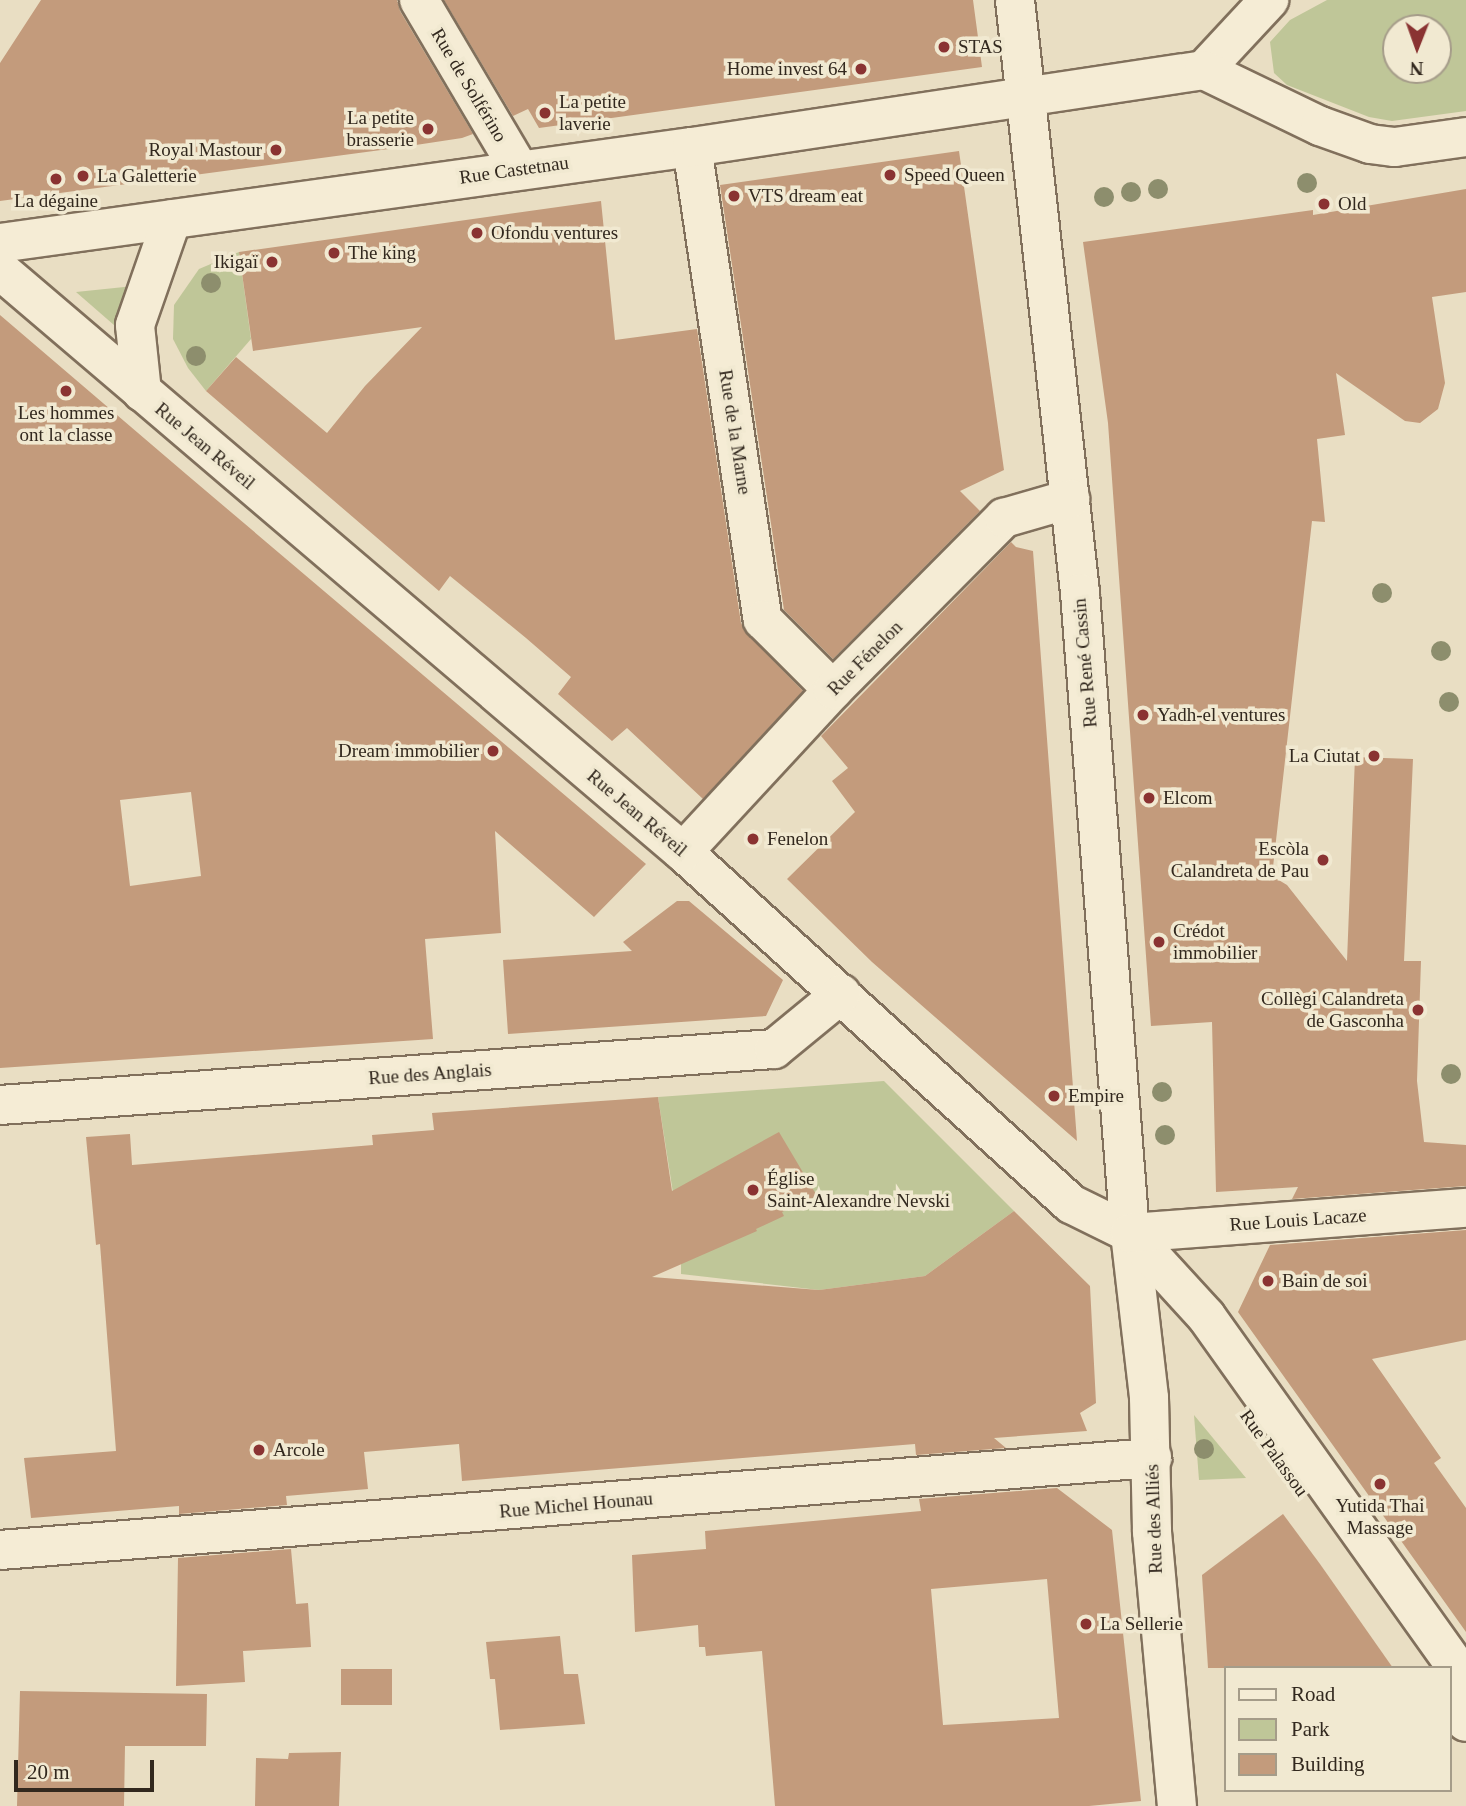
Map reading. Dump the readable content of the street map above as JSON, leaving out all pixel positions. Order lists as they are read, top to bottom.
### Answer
{
  "streets": {
    "street": [
      "Rue de Solférino",
      "Rue Castetnau",
      "Rue de la Marne",
      "Rue Jean Réveil",
      "Rue Fénelon",
      "Rue René Cassin",
      "Rue des Anglais",
      "Rue Louis Lacaze",
      "Rue Palassou",
      "Rue Michel Hounau",
      "Rue des Alliés"
    ]
  },
  "crossings": [
    ["Rue de Solférino", "Rue Castetnau"],
    ["Rue Castetnau", "Rue de la Marne"],
    ["Rue Castetnau", "Rue Jean Réveil"],
    ["Rue Castetnau", "Rue René Cassin"],
    ["Rue de la Marne", "Rue Fénelon"],
    ["Rue Jean Réveil", "Rue Fénelon"],
    ["Rue Jean Réveil", "Rue René Cassin"],
    ["Rue Jean Réveil", "Rue des Anglais"],
    ["Rue Jean Réveil", "Rue Louis Lacaze"],
    ["Rue Jean Réveil", "Rue Palassou"],
    ["Rue Jean Réveil", "Rue des Alliés"],
    ["Rue Fénelon", "Rue René Cassin"],
    ["Rue René Cassin", "Rue Louis Lacaze"],
    ["Rue René Cassin", "Rue Palassou"],
    ["Rue René Cassin", "Rue des Alliés"],
    ["Rue Louis Lacaze", "Rue Palassou"],
    ["Rue Louis Lacaze", "Rue des Alliés"],
    ["Rue Palassou", "Rue des Alliés"],
    ["Rue Michel Hounau", "Rue des Alliés"]
  ],
  "places": [
    "STAS",
    "Home invest 64",
    "La petite laverie",
    "La petite brasserie",
    "Royal Mastour",
    "Speed Queen",
    "La Galetterie",
    "La dégaine",
    "VTS dream eat",
    "Old",
    "Ofondu ventures",
    "The king",
    "Ikigaï",
    "Les hommes ont la classe",
    "Yadh-el ventures",
    "Dream immobilier",
    "La Ciutat",
    "Elcom",
    "Fenelon",
    "Escòla Calandreta de Pau",
    "Crédot immobilier",
    "Collègi Calandreta de Gasconha",
    "Empire",
    "Église Saint-Alexandre Nevski",
    "Bain de soi",
    "Arcole",
    "Yutida Thai Massage",
    "La Sellerie"
  ],
  "legend": ["Road", "Park", "Building"],
  "scale_bar": "20 m",
  "north": "bottom"
}
